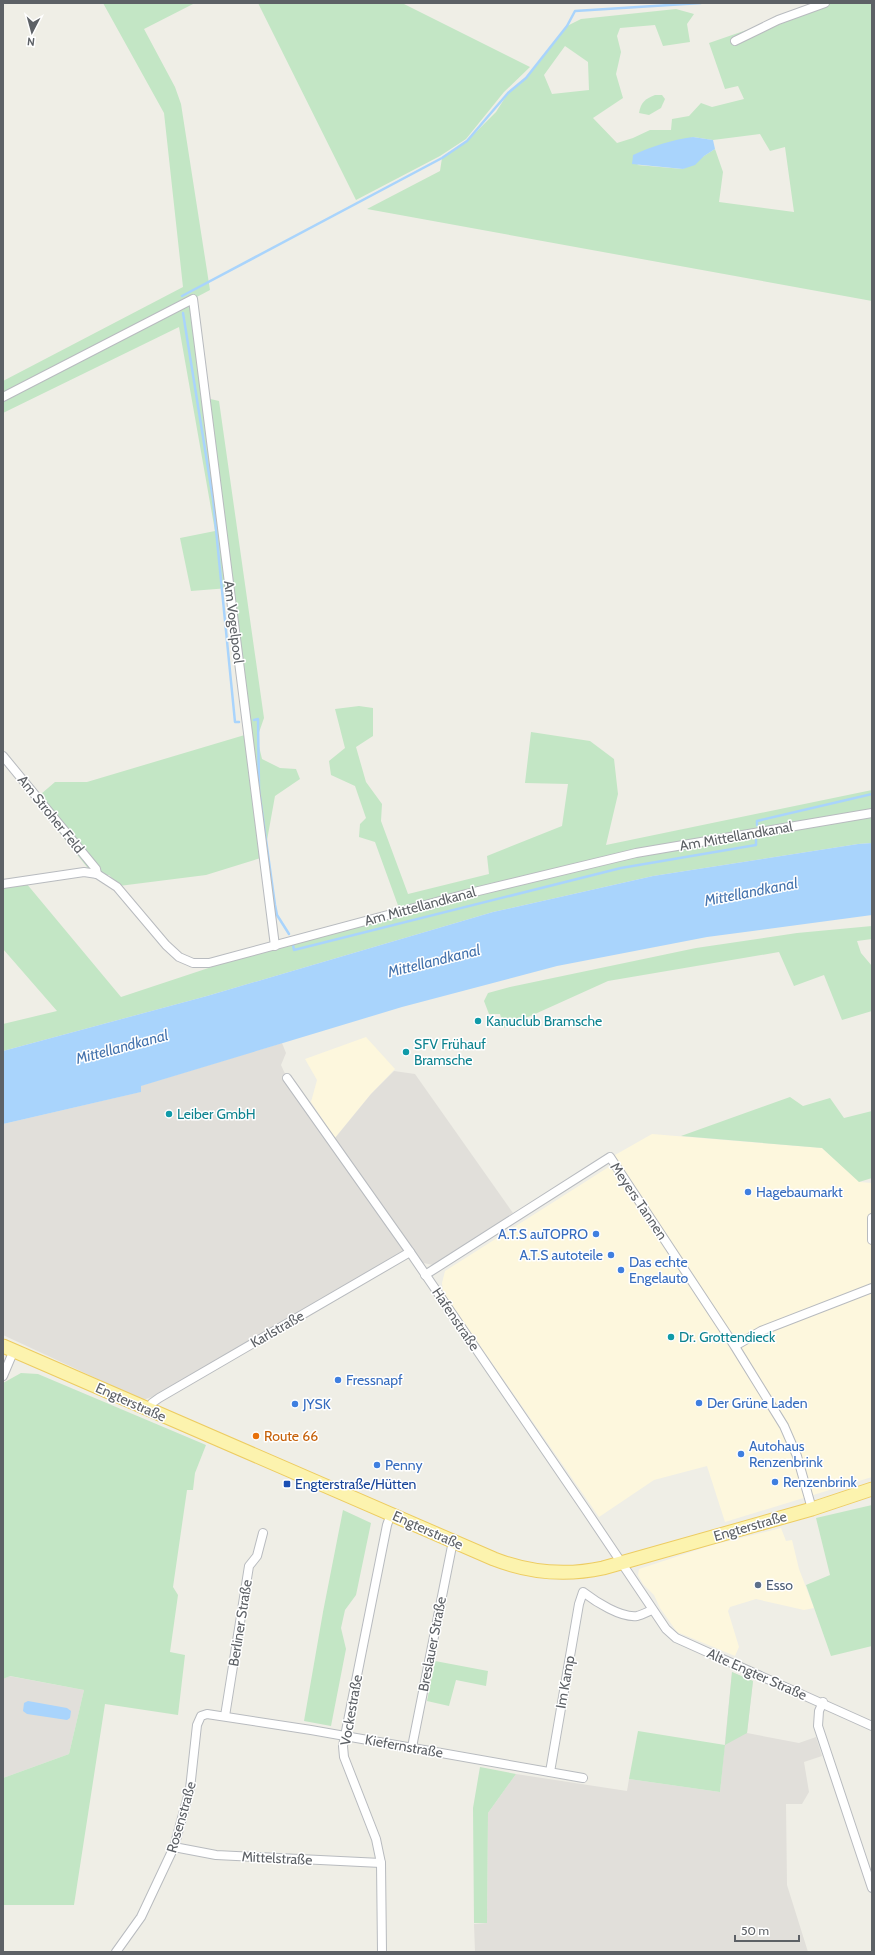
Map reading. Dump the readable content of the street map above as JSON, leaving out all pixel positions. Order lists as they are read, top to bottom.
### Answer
{
  "streets": {
    "main road": ["Engterstraße"],
    "street": [
      "Am Vogelpool",
      "Am Stroher Feld",
      "Am Mittellandkanal",
      "Meyers Tannen",
      "Hafenstraße",
      "Karlstraße",
      "Berliner Straße",
      "Breslauer Straße",
      "Alte Engter Straße",
      "Im Kamp",
      "Vockestraße",
      "Kiefernstraße",
      "Rosenstraße",
      "Mittelstraße"
    ]
  },
  "crossings": [
    ["Am Vogelpool", "Am Mittellandkanal"],
    ["Am Stroher Feld", "Am Mittellandkanal"],
    ["Meyers Tannen", "Hafenstraße"],
    ["Meyers Tannen", "Engterstraße"],
    ["Hafenstraße", "Karlstraße"],
    ["Hafenstraße", "Engterstraße"],
    ["Hafenstraße", "Alte Engter Straße"],
    ["Karlstraße", "Engterstraße"],
    ["Engterstraße", "Breslauer Straße"],
    ["Engterstraße", "Alte Engter Straße"],
    ["Engterstraße", "Vockestraße"],
    ["Berliner Straße", "Kiefernstraße"],
    ["Breslauer Straße", "Kiefernstraße"],
    ["Alte Engter Straße", "Im Kamp"],
    ["Im Kamp", "Kiefernstraße"],
    ["Vockestraße", "Kiefernstraße"],
    ["Vockestraße", "Mittelstraße"],
    ["Kiefernstraße", "Rosenstraße"],
    ["Rosenstraße", "Mittelstraße"]
  ],
  "water": ["Mittellandkanal"],
  "places": {
    "other": [
      "Kanuclub Bramsche",
      "SFV Frühauf Bramsche",
      "Leiber GmbH",
      "Hagebaumarkt",
      "A.T.S auTOPRO",
      "A.T.S autoteile",
      "Das echte Engelauto",
      "Dr. Grottendieck",
      "Fressnapf",
      "Der Grüne Laden",
      "JYSK",
      "Route 66",
      "Autohaus Renzenbrink",
      "Penny",
      "Renzenbrink",
      "Esso"
    ],
    "transit": ["Engterstraße/Hütten"]
  },
  "scale_bar": "50 m",
  "north": "bottom"
}
